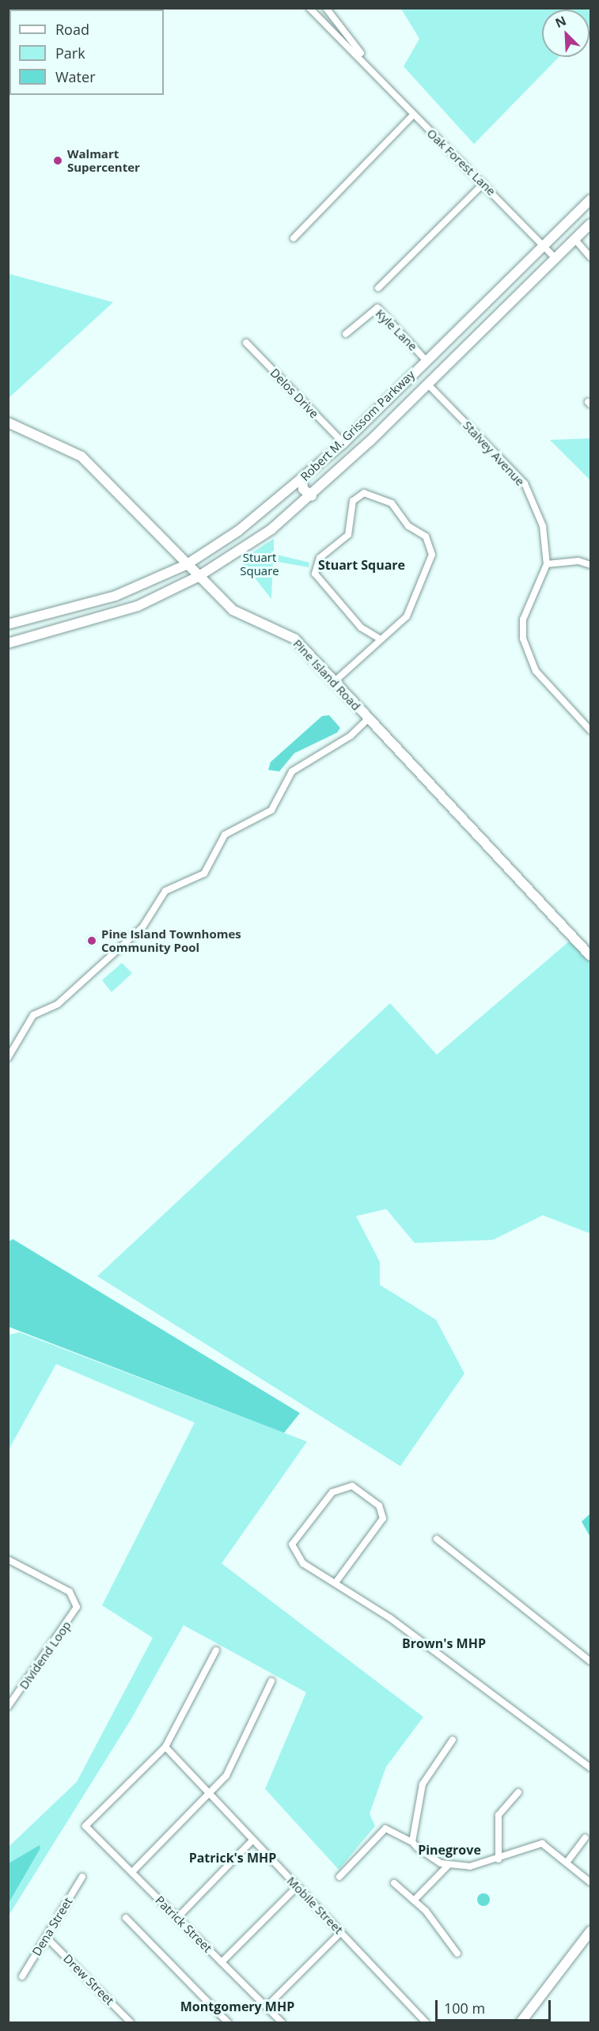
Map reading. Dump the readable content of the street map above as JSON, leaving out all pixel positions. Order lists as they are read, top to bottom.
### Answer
{
  "streets": {
    "main road": ["Robert M. Grissom Parkway", "Pine Island Road"],
    "street": [
      "Oak Forest Lane",
      "Kyle Lane",
      "Delos Drive",
      "Stalvey Avenue",
      "Dividend Loop",
      "Mobile Street",
      "Patrick Street",
      "Dena Street",
      "Drew Street"
    ]
  },
  "crossings": [
    ["Oak Forest Lane", "Robert M. Grissom Parkway"],
    ["Kyle Lane", "Robert M. Grissom Parkway"],
    ["Delos Drive", "Robert M. Grissom Parkway"],
    ["Robert M. Grissom Parkway", "Stalvey Avenue"],
    ["Robert M. Grissom Parkway", "Pine Island Road"],
    ["Mobile Street", "Patrick Street"],
    ["Dena Street", "Drew Street"]
  ],
  "districts": [
    "Stuart Square",
    "Brown's MHP",
    "Pinegrove",
    "Patrick's MHP",
    "Montgomery MHP"
  ],
  "parks": ["Stuart Square"],
  "places": ["Walmart Supercenter", "Pine Island Townhomes Community Pool"],
  "legend": ["Road", "Park", "Water"],
  "scale_bar": "100 m",
  "north": "top left"
}
